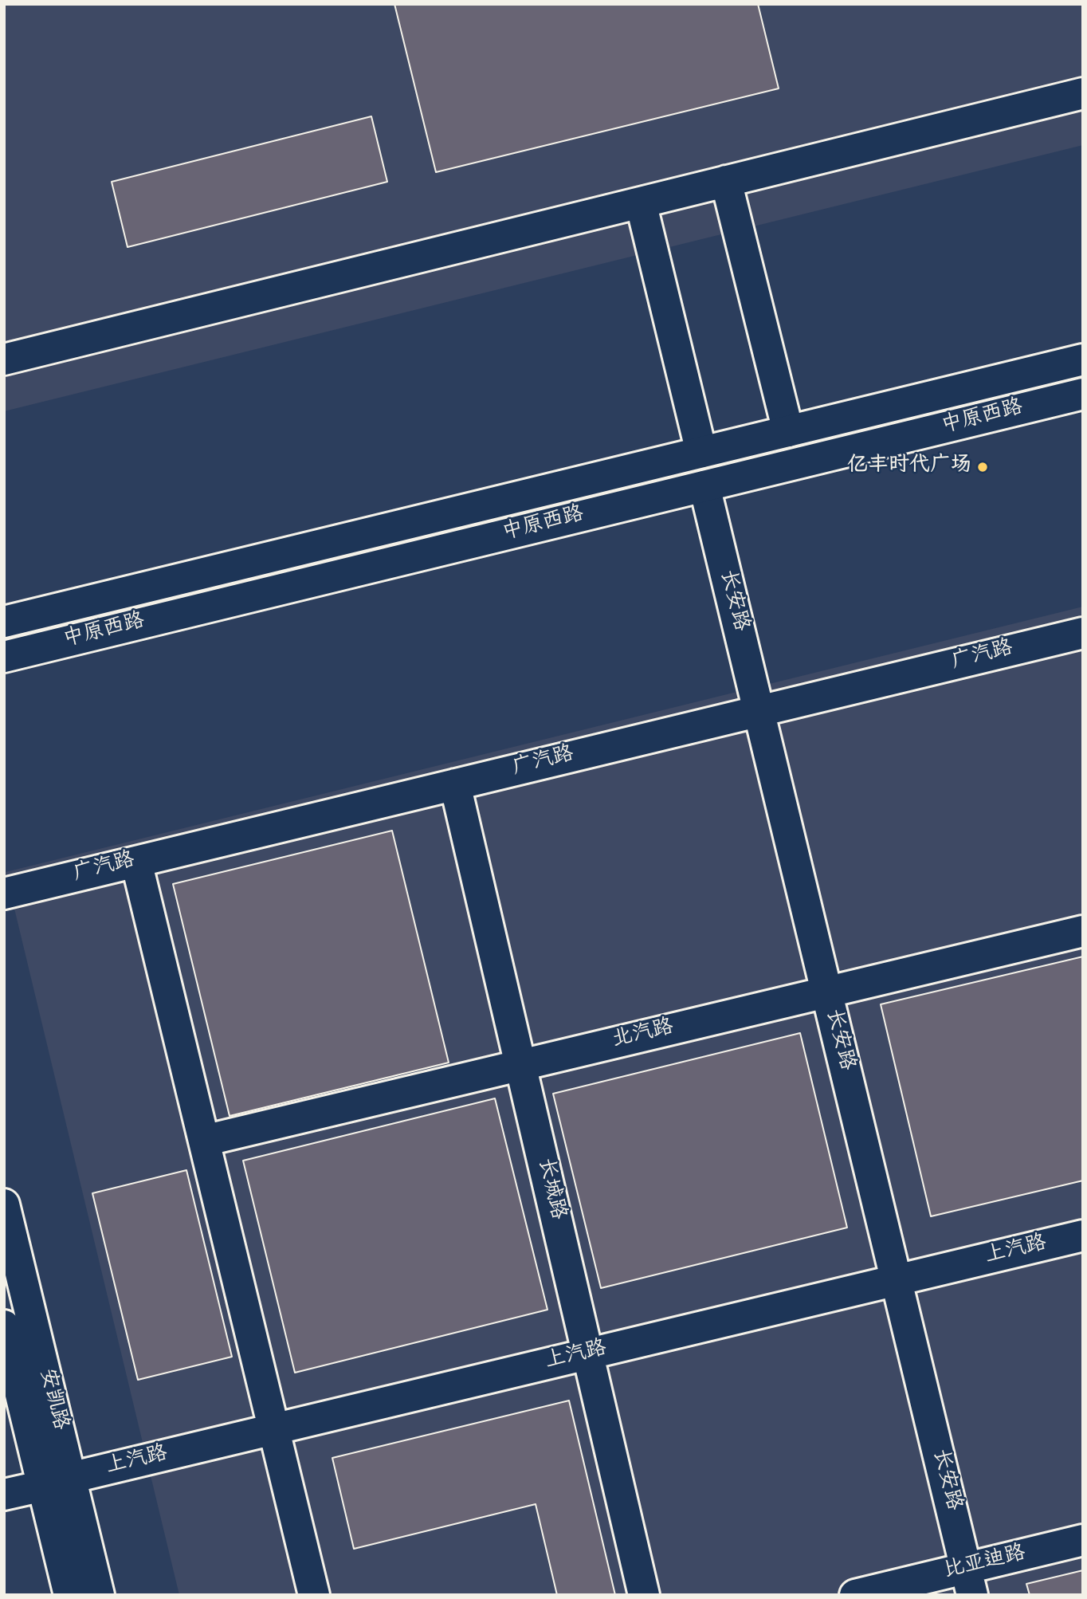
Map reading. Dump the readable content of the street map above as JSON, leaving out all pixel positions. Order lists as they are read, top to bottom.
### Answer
{
  "streets": {
    "main road": [
      "中原西路",
      "长安路",
      "广汽路",
      "北汽路",
      "长城路",
      "上汽路",
      "安凯路",
      "比亚迪路"
    ]
  },
  "crossings": [
    ["中原西路", "长安路"],
    ["长安路", "广汽路"],
    ["长安路", "北汽路"],
    ["长安路", "上汽路"],
    ["长安路", "比亚迪路"],
    ["广汽路", "长城路"],
    ["北汽路", "长城路"],
    ["长城路", "上汽路"],
    ["上汽路", "安凯路"]
  ],
  "places": ["亿丰时代广场"]
}
